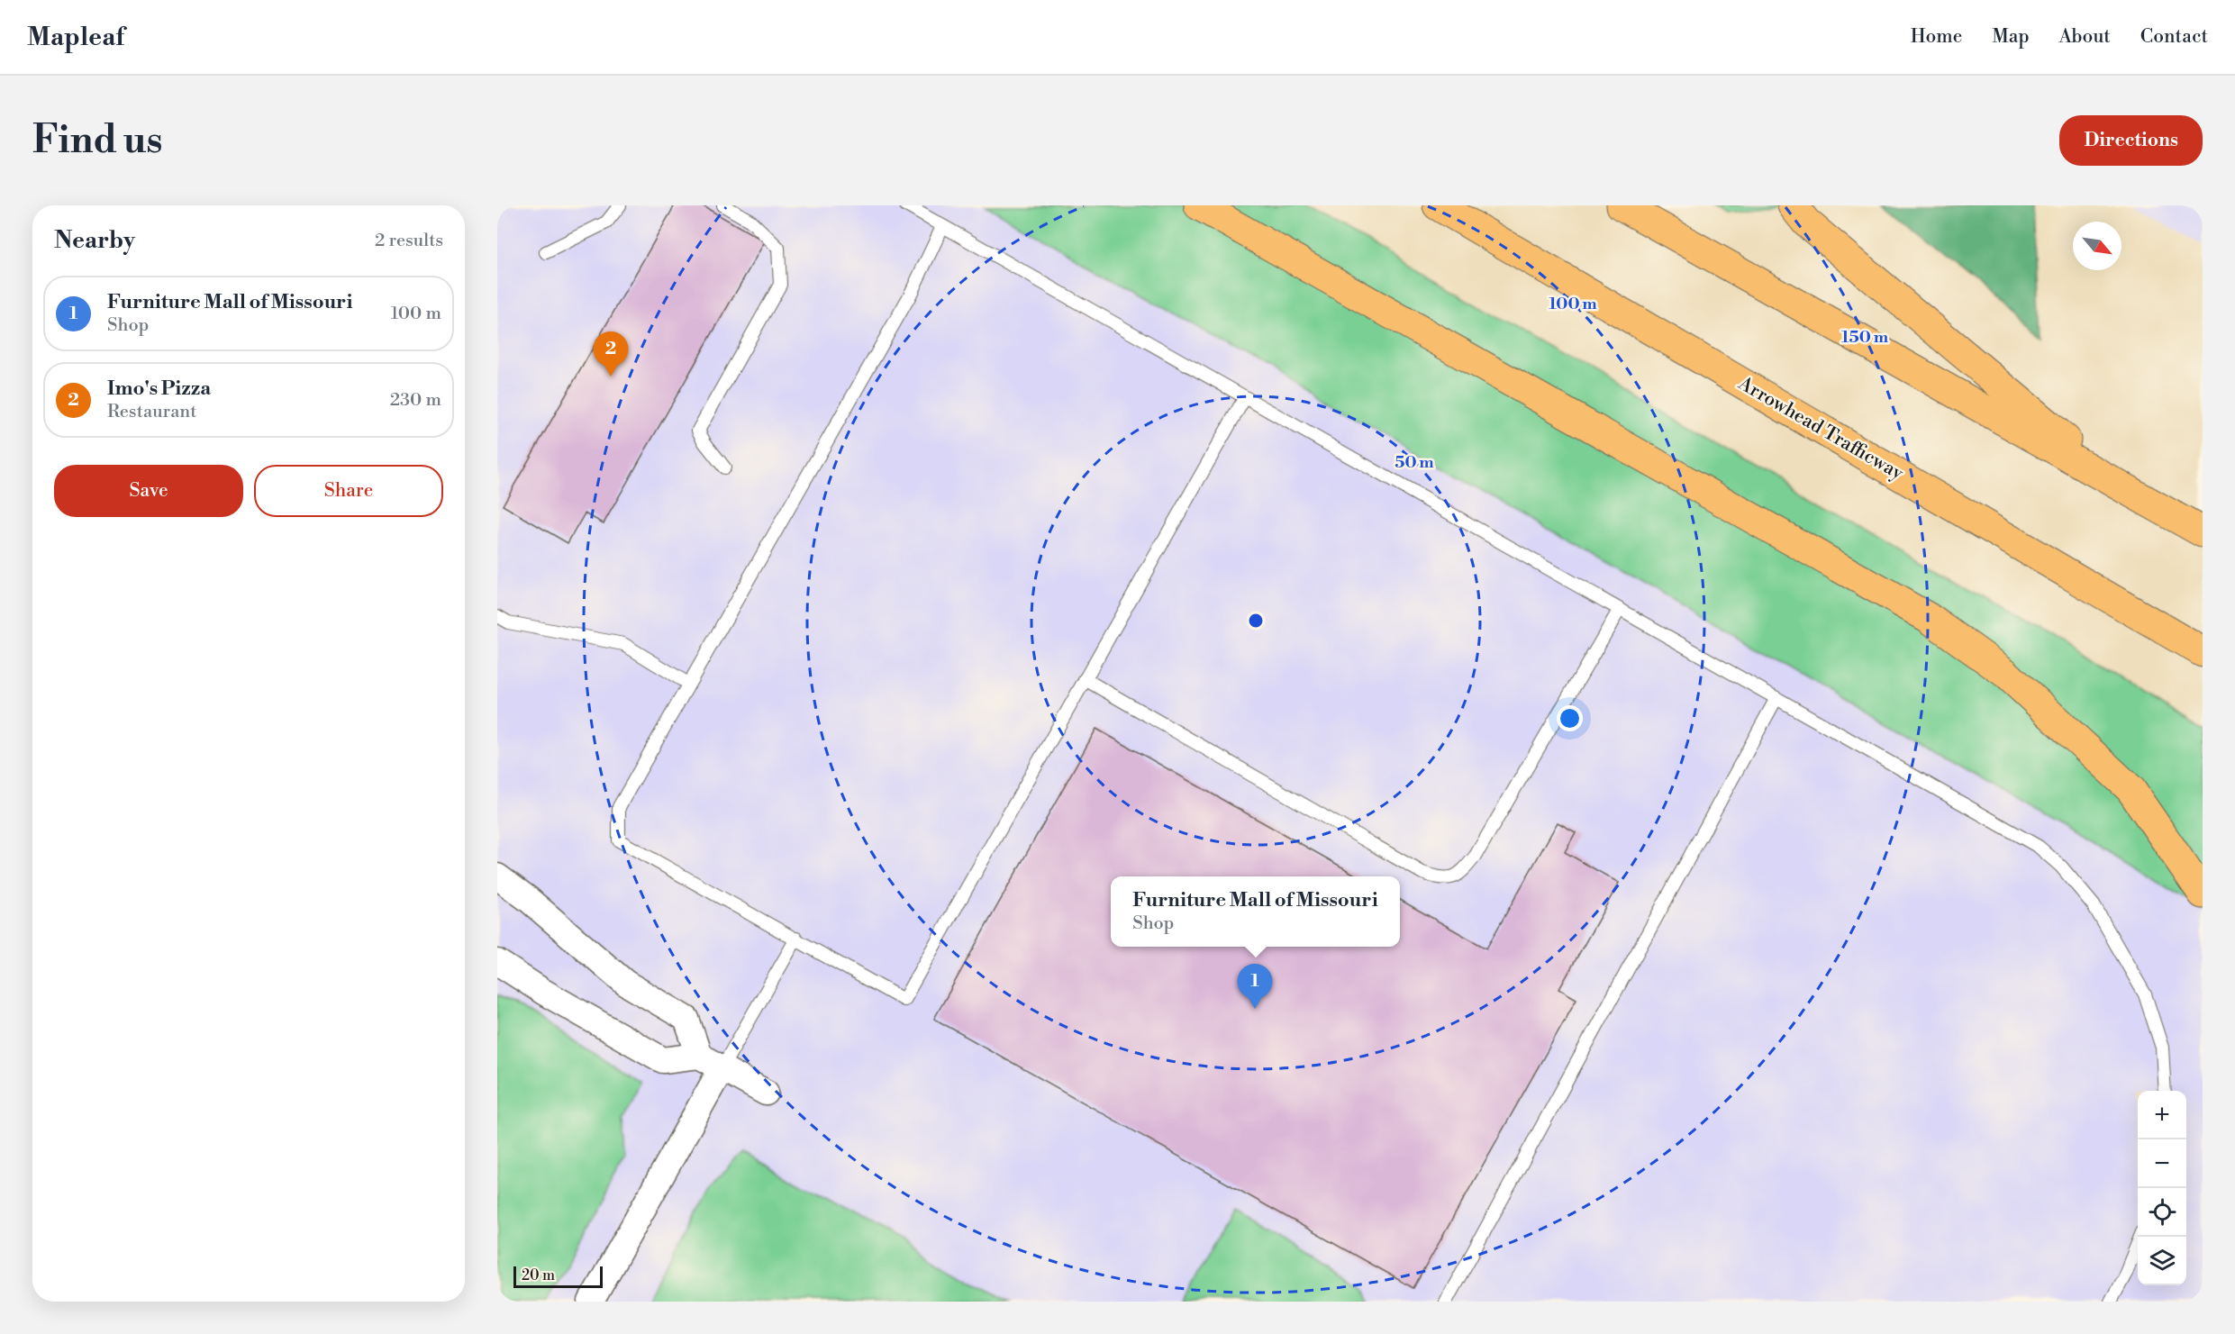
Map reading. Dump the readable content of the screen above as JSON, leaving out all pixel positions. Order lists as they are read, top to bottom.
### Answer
{
  "streets": {
    "highway": ["Arrowhead Trafficway"]
  },
  "scale_bar": "20 m",
  "north": "bottom right",
  "page": {
    "header": "Mapleaf",
    "nav": [
      "Home",
      "Map",
      "About",
      "Contact"
    ],
    "buttons": [
      "Directions",
      ["Save", "Share"]
    ],
    "title": "Find us",
    "heading": ["Nearby", "2 results"],
    "list": [
      {
        "mark": "1",
        "name": "Furniture Mall of Missouri",
        "note": "Shop",
        "value": "100 m"
      },
      {
        "mark": "2",
        "name": "Imo's Pizza",
        "note": "Restaurant",
        "value": "230 m"
      }
    ],
    "pins": ["2", "1"],
    "popup": ["Furniture Mall of Missouri", "Shop"],
    "map_buttons": ["+", "−"],
    "scale": "20 m"
  },
  "rings": ["100 m", "150 m", "50 m"]
}
